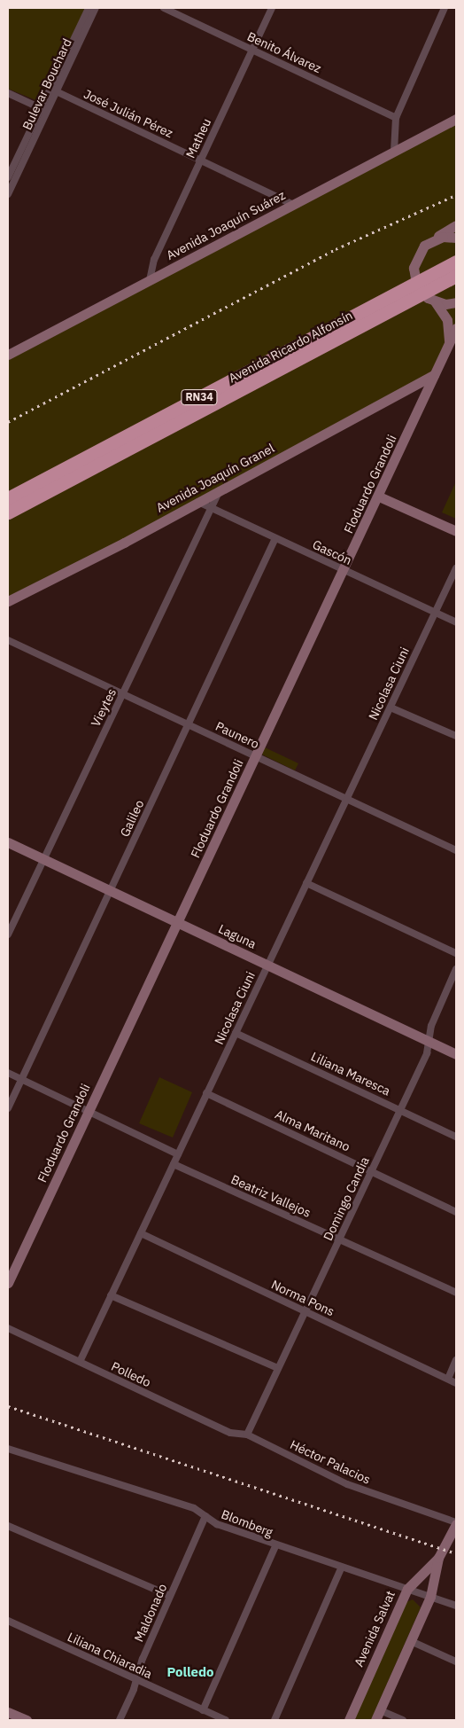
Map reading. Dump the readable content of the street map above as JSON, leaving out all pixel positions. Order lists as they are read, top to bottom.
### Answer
{
  "streets": {
    "highway": ["Avenida Ricardo Alfonsín", "RN34"],
    "street": [
      "Benito Álvarez",
      "Bulevar Bouchard",
      "José Julián Pérez",
      "Matheu",
      "Avenida Joaquín Suárez",
      "Avenida Joaquín Granel",
      "Floduardo Grandoli",
      "Gascón",
      "Nicolasa Ciuni",
      "Vieytes",
      "Paunero",
      "Galileo",
      "Laguna",
      "Liliana Maresca",
      "Alma Maritano",
      "Beatriz Vallejos",
      "Domingo Candia",
      "Norma Pons",
      "Polledo",
      "Héctor Palacios",
      "Blomberg",
      "Maldonado",
      "Avenida Salvat",
      "Liliana Chiaradia"
    ]
  },
  "crossings": [
    ["Benito Álvarez", "Matheu"],
    ["Bulevar Bouchard", "José Julián Pérez"],
    ["José Julián Pérez", "Matheu"],
    ["José Julián Pérez", "Avenida Joaquín Suárez"],
    ["Matheu", "Avenida Joaquín Suárez"],
    ["Avenida Joaquín Granel", "Floduardo Grandoli"],
    ["Avenida Joaquín Granel", "Gascón"],
    ["Avenida Joaquín Granel", "Vieytes"],
    ["Floduardo Grandoli", "Gascón"],
    ["Floduardo Grandoli", "Paunero"],
    ["Floduardo Grandoli", "Laguna"],
    ["Gascón", "Nicolasa Ciuni"],
    ["Gascón", "Vieytes"],
    ["Gascón", "Galileo"],
    ["Nicolasa Ciuni", "Paunero"],
    ["Nicolasa Ciuni", "Laguna"],
    ["Nicolasa Ciuni", "Liliana Maresca"],
    ["Nicolasa Ciuni", "Alma Maritano"],
    ["Nicolasa Ciuni", "Beatriz Vallejos"],
    ["Nicolasa Ciuni", "Norma Pons"],
    ["Nicolasa Ciuni", "Polledo"],
    ["Vieytes", "Paunero"],
    ["Vieytes", "Laguna"],
    ["Paunero", "Galileo"],
    ["Galileo", "Laguna"],
    ["Laguna", "Domingo Candia"],
    ["Liliana Maresca", "Domingo Candia"],
    ["Alma Maritano", "Domingo Candia"],
    ["Beatriz Vallejos", "Domingo Candia"],
    ["Domingo Candia", "Norma Pons"],
    ["Domingo Candia", "Polledo"],
    ["Domingo Candia", "Héctor Palacios"],
    ["Polledo", "Héctor Palacios"],
    ["Héctor Palacios", "Avenida Salvat"],
    ["Blomberg", "Maldonado"],
    ["Blomberg", "Avenida Salvat"],
    ["Maldonado", "Liliana Chiaradia"]
  ],
  "districts": ["Polledo"]
}
